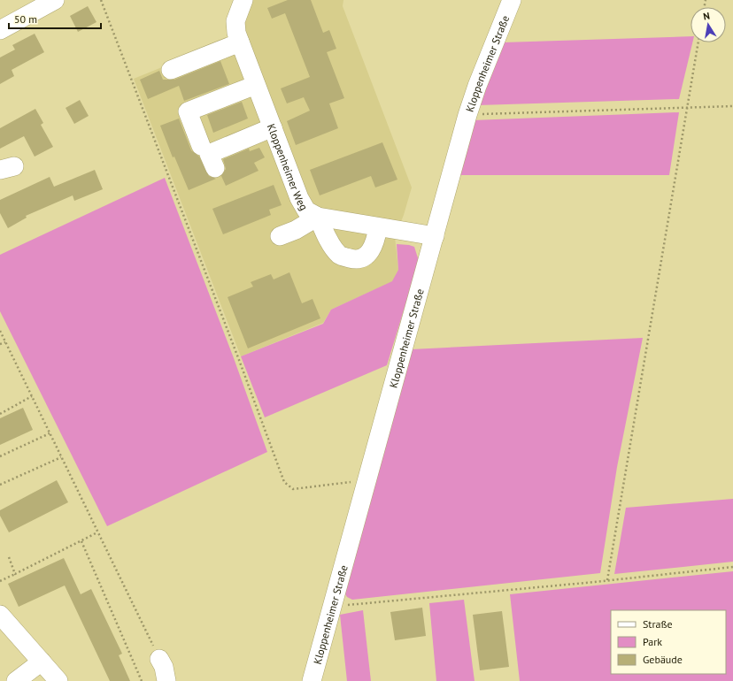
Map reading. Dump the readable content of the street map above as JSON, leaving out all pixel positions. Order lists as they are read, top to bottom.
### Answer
{
  "streets": {
    "street": ["Kloppenheimer Straße", "Kloppenheimer Weg"]
  },
  "crossings": [
    ["Kloppenheimer Straße", "Kloppenheimer Weg"]
  ],
  "legend": ["Straße", "Park", "Gebäude"],
  "scale_bar": "50 m",
  "north": "top"
}
